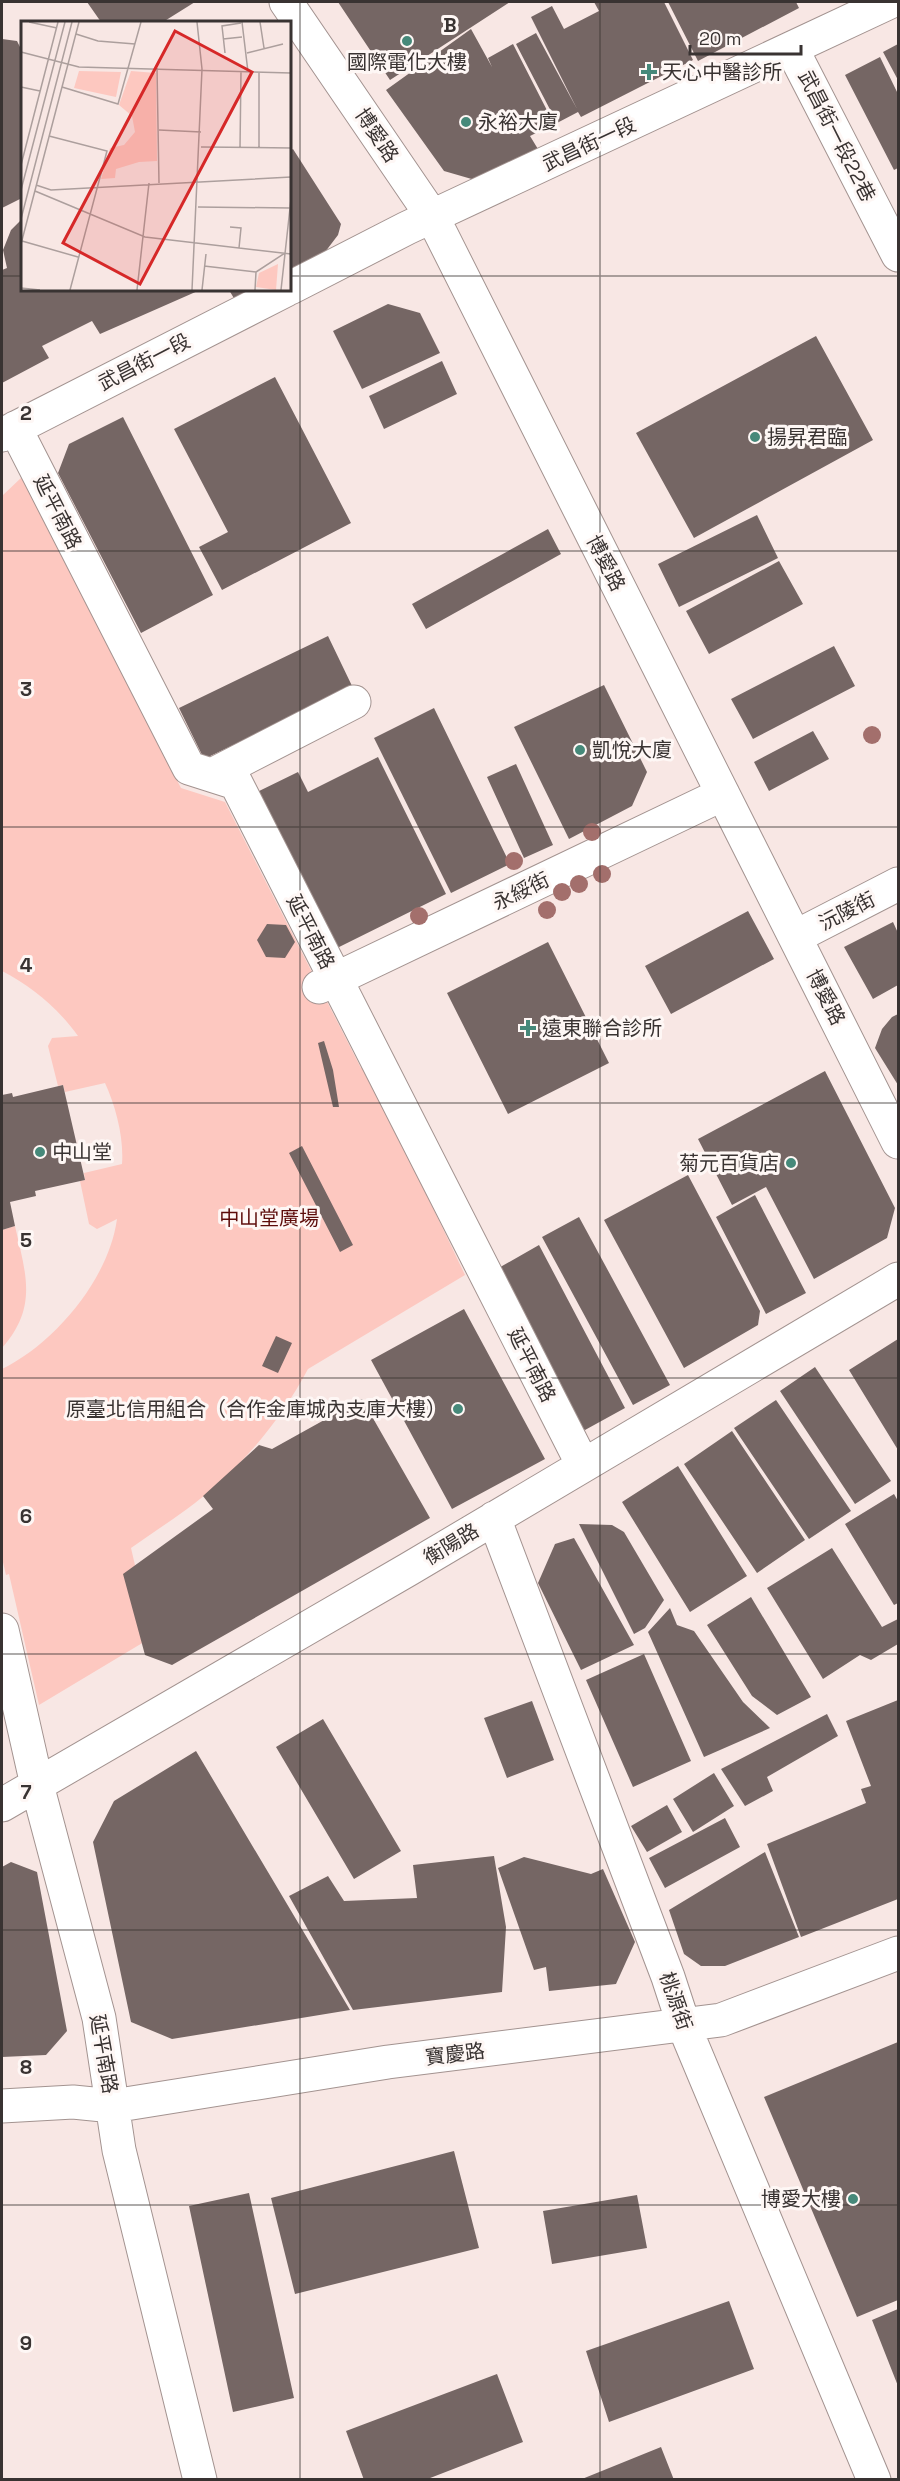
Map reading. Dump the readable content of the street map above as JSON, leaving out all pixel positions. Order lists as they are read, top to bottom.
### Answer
{
  "streets": {
    "street": [
      "博愛路",
      "武昌街一段22巷",
      "武昌街一段",
      "延平南路",
      "永綏街",
      "沅陵街",
      "衡陽路",
      "桃源街",
      "寶慶路"
    ]
  },
  "crossings": [
    ["博愛路", "武昌街一段"],
    ["博愛路", "永綏街"],
    ["博愛路", "沅陵街"],
    ["武昌街一段22巷", "武昌街一段"],
    ["武昌街一段", "延平南路"],
    ["延平南路", "永綏街"],
    ["延平南路", "衡陽路"],
    ["延平南路", "寶慶路"],
    ["衡陽路", "桃源街"],
    ["桃源街", "寶慶路"]
  ],
  "parks": ["中山堂廣場"],
  "places": {
    "other": [
      "國際電化大樓",
      "永裕大廈",
      "揚昇君臨",
      "凱悅大廈",
      "中山堂",
      "菊元百貨店",
      "原臺北信用組合（合作金庫城內支庫大樓）",
      "博愛大樓"
    ],
    "health": ["天心中醫診所", "遠東聯合診所"]
  },
  "scale_bar": "20 m",
  "grid": {
    "columns": ["B"],
    "rows": [
      "2",
      "3",
      "4",
      "5",
      "6",
      "7",
      "8",
      "9"
    ]
  }
}
